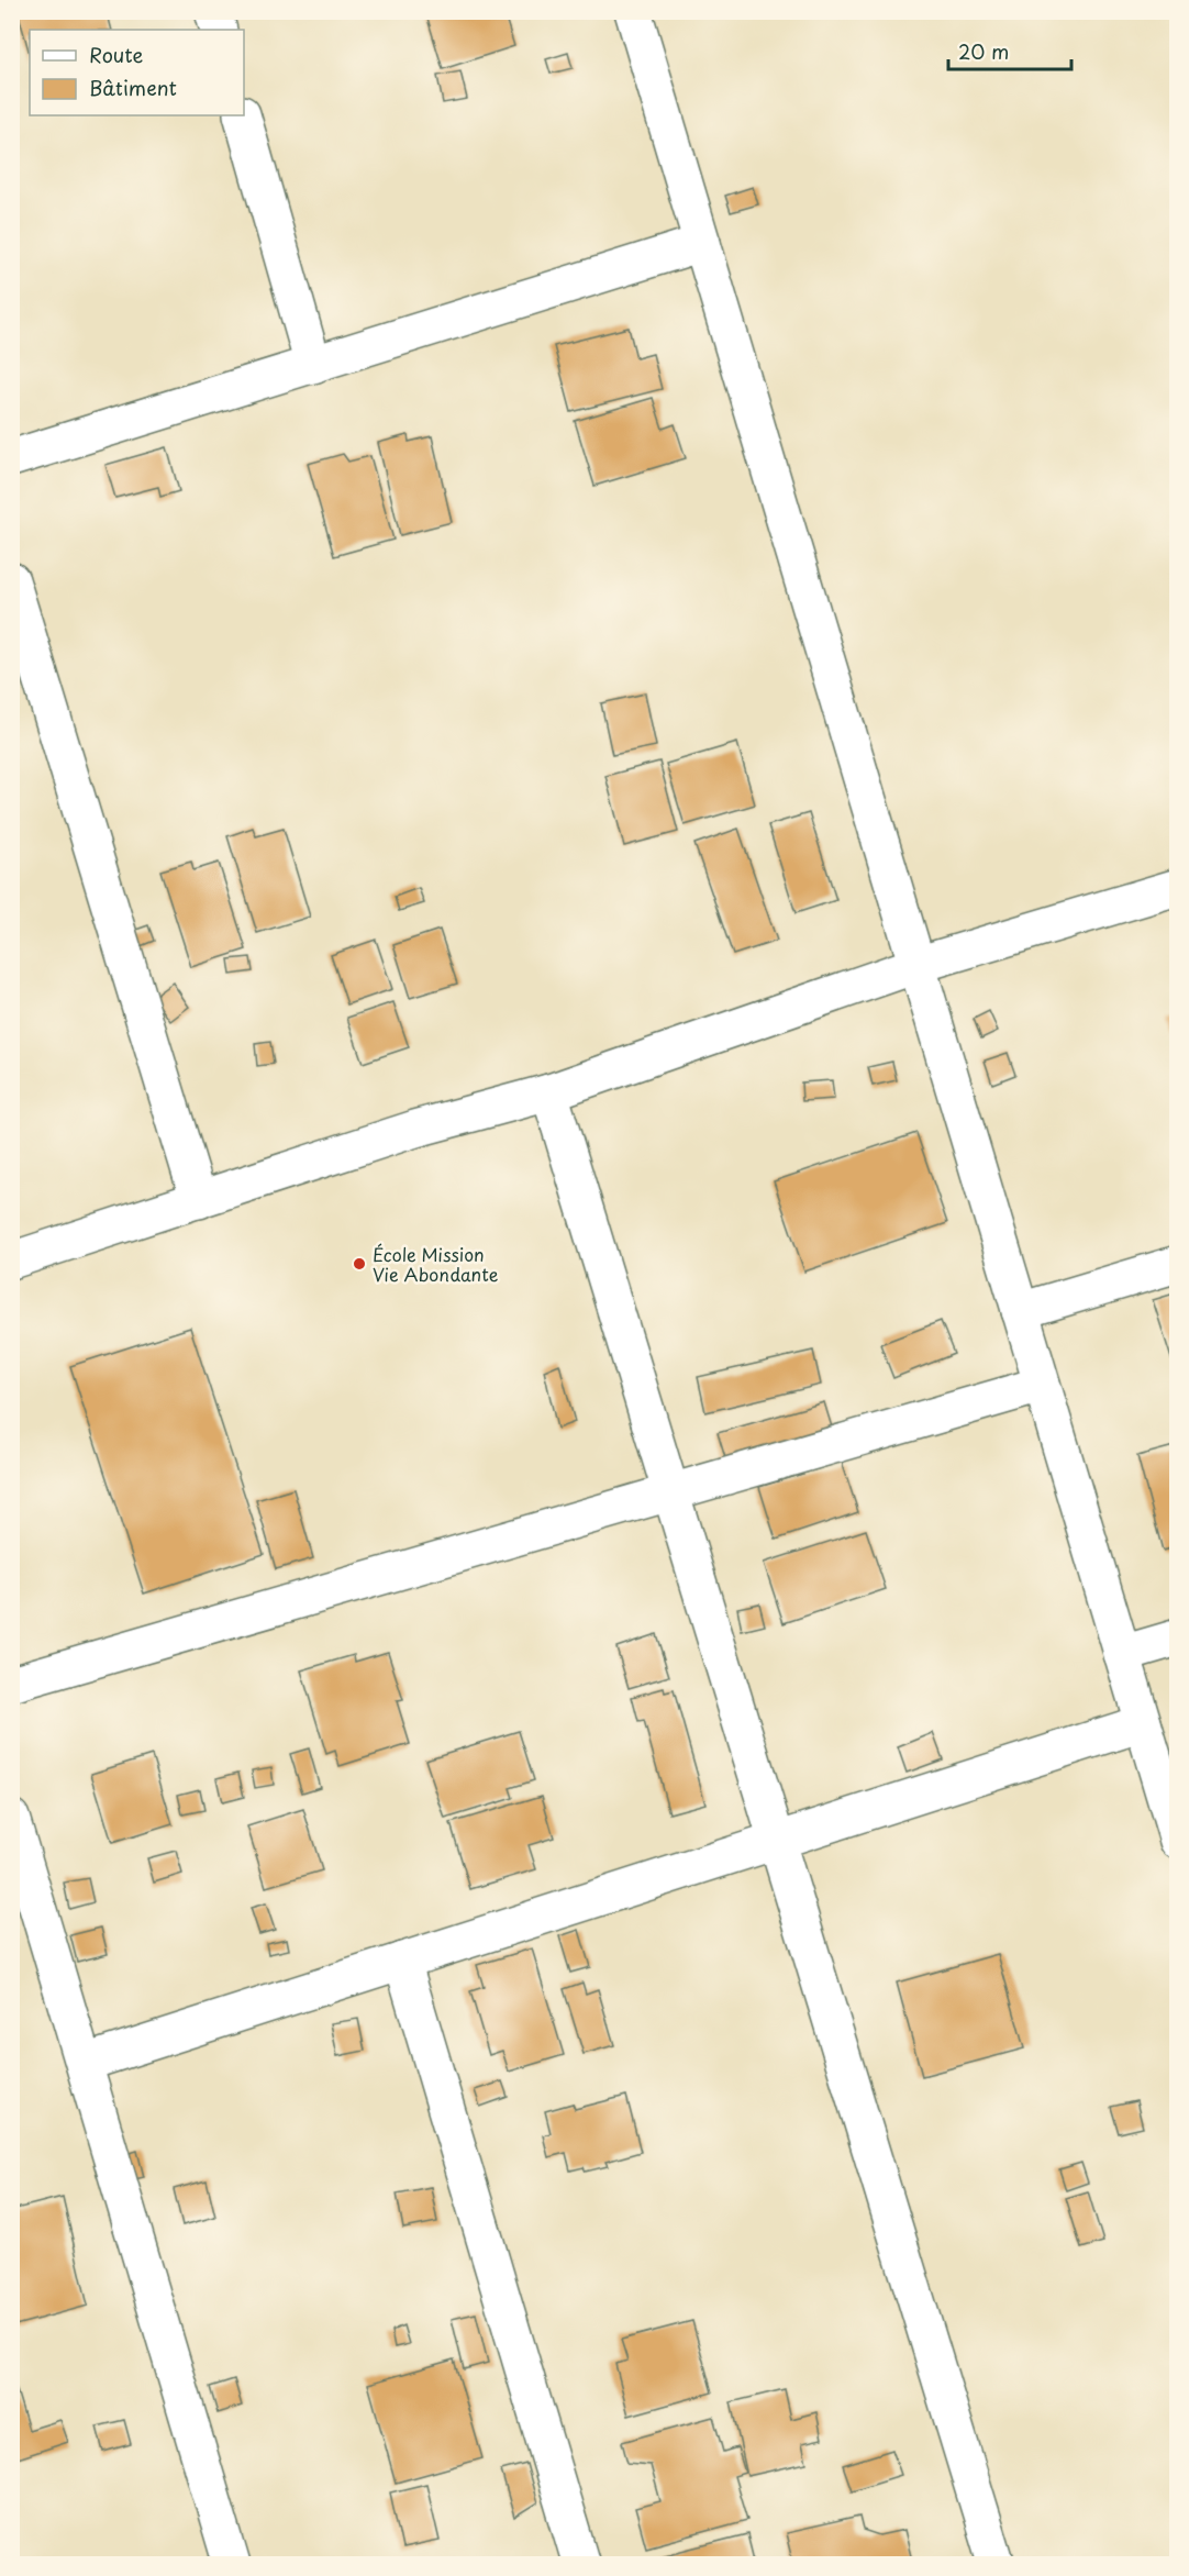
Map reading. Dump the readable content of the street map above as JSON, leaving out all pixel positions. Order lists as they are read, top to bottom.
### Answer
{
  "places": ["École Mission Vie Abondante"],
  "legend": ["Route", "Bâtiment"],
  "scale_bar": "20 m"
}
